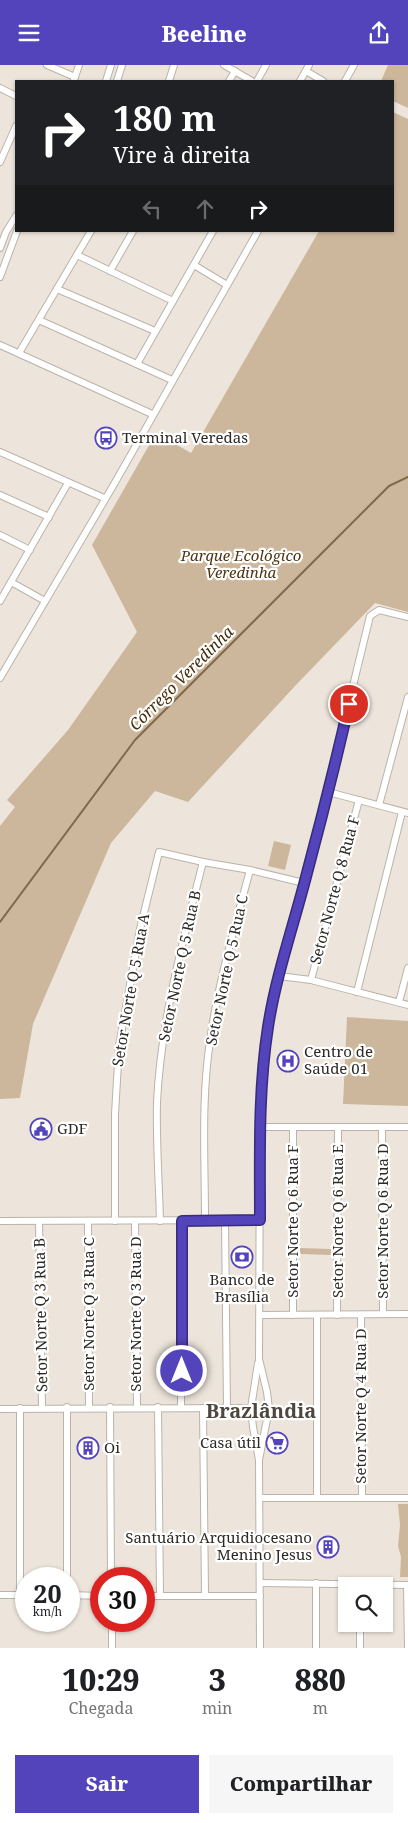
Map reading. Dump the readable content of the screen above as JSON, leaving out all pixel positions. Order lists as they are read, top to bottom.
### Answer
{
  "streets": {
    "street": [
      "Setor Norte Q 8 Rua F",
      "Setor Norte Q 5 Rua B",
      "Setor Norte Q 5 Rua C",
      "Setor Norte Q 5 Rua A",
      "Setor Norte Q 6 Rua F",
      "Setor Norte Q 6 Rua E",
      "Setor Norte Q 6 Rua D",
      "Setor Norte Q 3 Rua C",
      "Setor Norte Q 3 Rua D",
      "Setor Norte Q 3 Rua B",
      "Setor Norte Q 4 Rua D"
    ]
  },
  "crossings": [
    ["Setor Norte Q 5 Rua B", "Setor Norte Q 5 Rua A"]
  ],
  "districts": ["Brazlândia"],
  "water": ["Córrego Veredinha"],
  "parks": ["Parque Ecológico Veredinha"],
  "places": {
    "bus stop": ["Terminal Veredas"],
    "hospital": ["Centro de Saúde 01"],
    "public building": ["GDF"],
    "bank": ["Banco de Brasília"],
    "supermarket": ["Casa útil"],
    "building": ["Oi", "Santuário Arquidiocesano Menino Jesus"]
  },
  "page": {
    "header": "Beeline",
    "turn": ["180 m", "Vire à direita"],
    "speed": "20 km/h",
    "limit": "30",
    "eta": [
      "10:29",
      "Chegada",
      "3",
      "min",
      "880",
      "m"
    ],
    "buttons": ["Sair", "Compartilhar"]
  }
}
